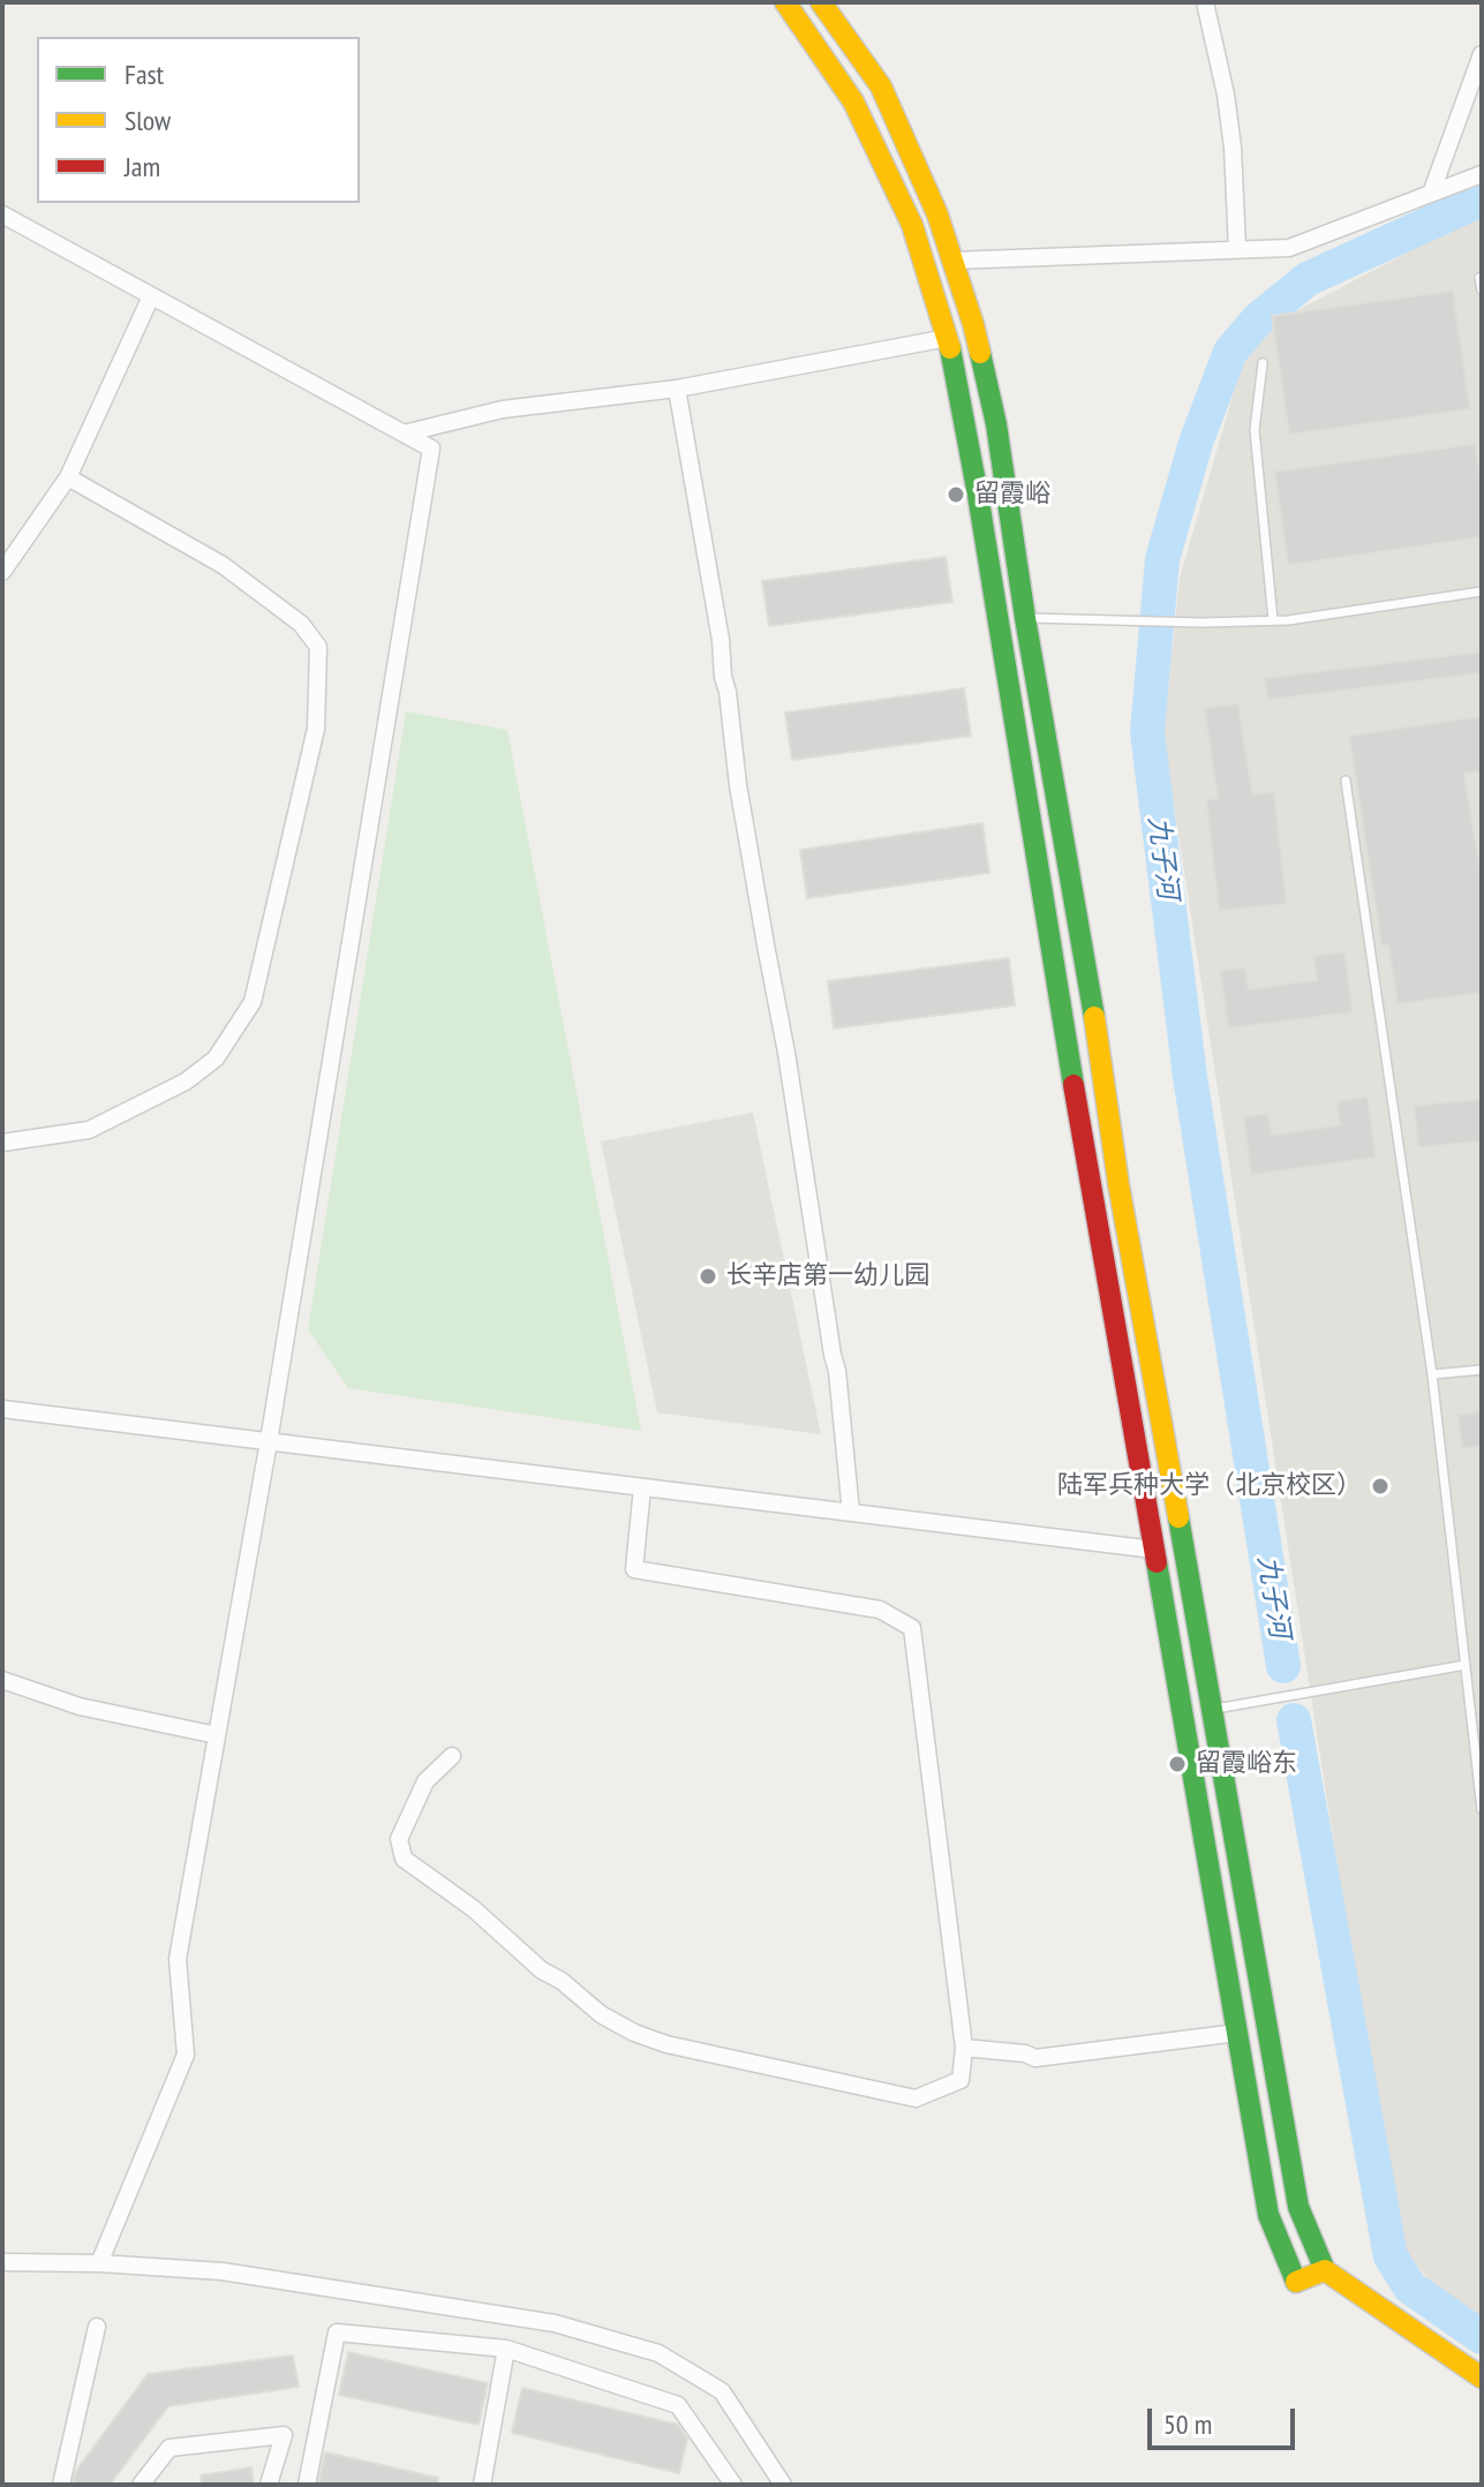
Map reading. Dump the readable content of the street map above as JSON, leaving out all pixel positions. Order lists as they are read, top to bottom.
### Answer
{
  "water": ["九子河"],
  "places": [
    "留霞峪",
    "长辛店第一幼儿园",
    "陆军兵种大学（北京校区）",
    "留霞峪东"
  ],
  "legend": ["Fast", "Slow", "Jam"],
  "scale_bar": "50 m"
}
